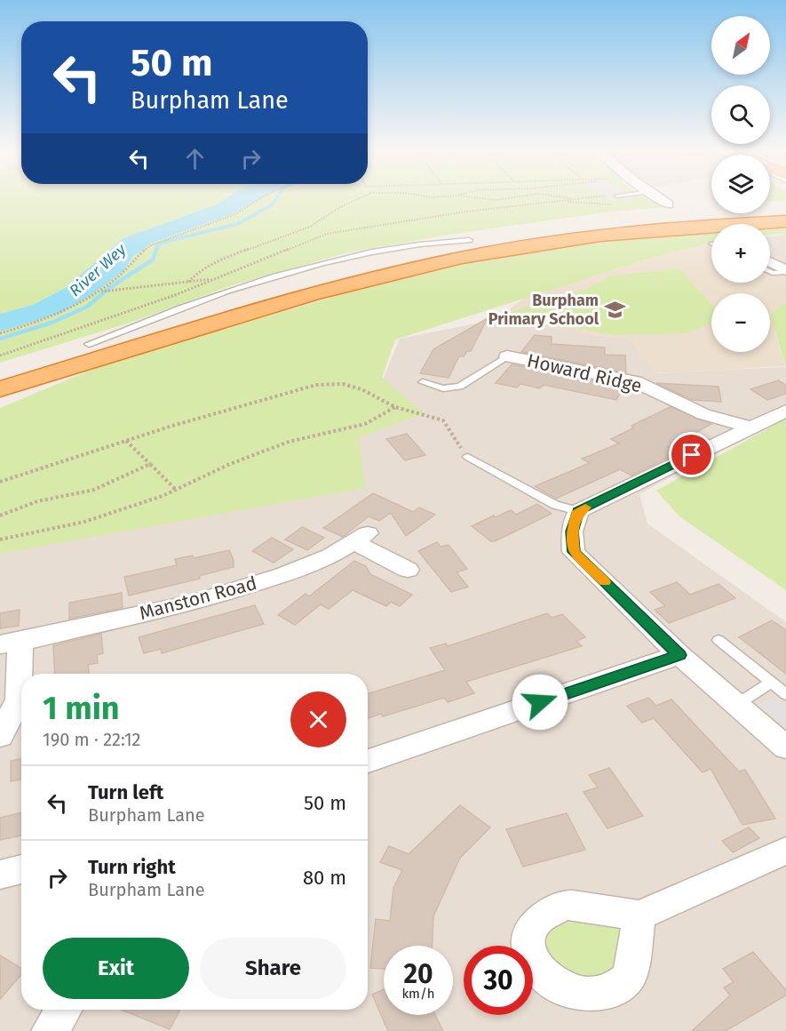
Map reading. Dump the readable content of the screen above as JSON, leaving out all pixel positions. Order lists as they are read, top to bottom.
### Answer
{
  "streets": {
    "street": ["Howard Ridge", "Manston Road"]
  },
  "water": ["River Wey"],
  "places": {
    "school or university": ["Burpham Primary School"]
  },
  "north": "top right",
  "page": {
    "map_buttons": ["+", "−"],
    "turn": ["50 m", "Burpham Lane"],
    "heading": ["1 min", "190 m · 22:12"],
    "list": [
      {
        "name": "Turn left",
        "note": "Burpham Lane",
        "value": "50 m"
      },
      {
        "name": "Turn right",
        "note": "Burpham Lane",
        "value": "80 m"
      }
    ],
    "buttons": ["Exit", "Share"],
    "speed": "20 km/h",
    "limit": "30"
  }
}
